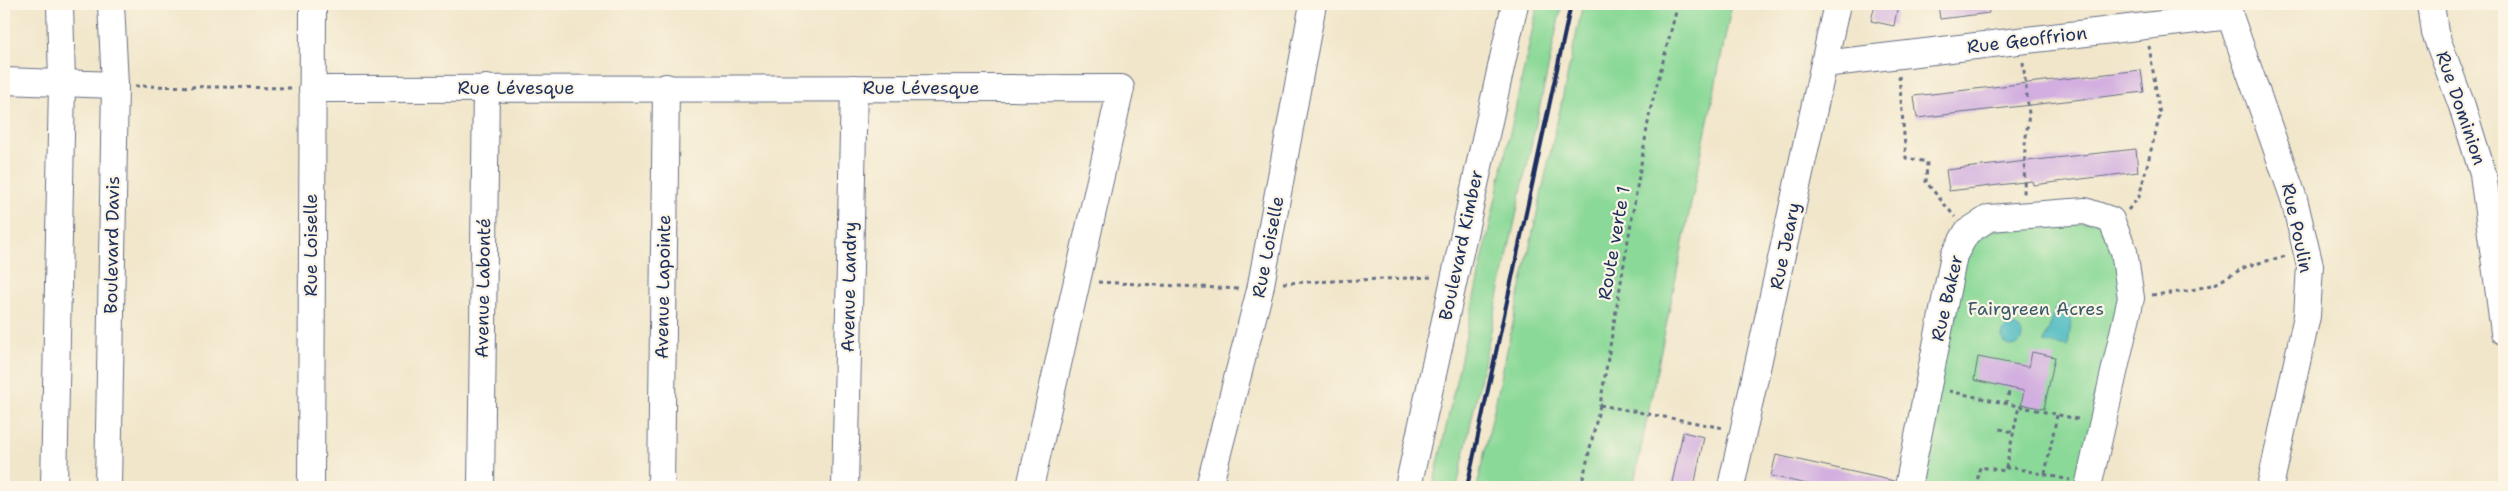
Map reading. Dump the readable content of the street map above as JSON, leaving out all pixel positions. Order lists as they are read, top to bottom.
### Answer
{
  "streets": {
    "street": [
      "Rue Geoffrion",
      "Rue Lévesque",
      "Rue Dominion",
      "Rue Poulin",
      "Boulevard Davis",
      "Rue Loiselle",
      "Boulevard Kimber",
      "Rue Jeary",
      "Avenue Lapointe",
      "Avenue Landry",
      "Avenue Labonté",
      "Rue Baker"
    ],
    "path": ["Route verte 1"]
  },
  "crossings": [
    ["Rue Geoffrion", "Rue Poulin"],
    ["Rue Geoffrion", "Rue Jeary"],
    ["Rue Lévesque", "Rue Loiselle"],
    ["Rue Lévesque", "Avenue Lapointe"],
    ["Rue Lévesque", "Avenue Landry"],
    ["Rue Lévesque", "Avenue Labonté"]
  ],
  "parks": ["Fairgreen Acres"]
}
